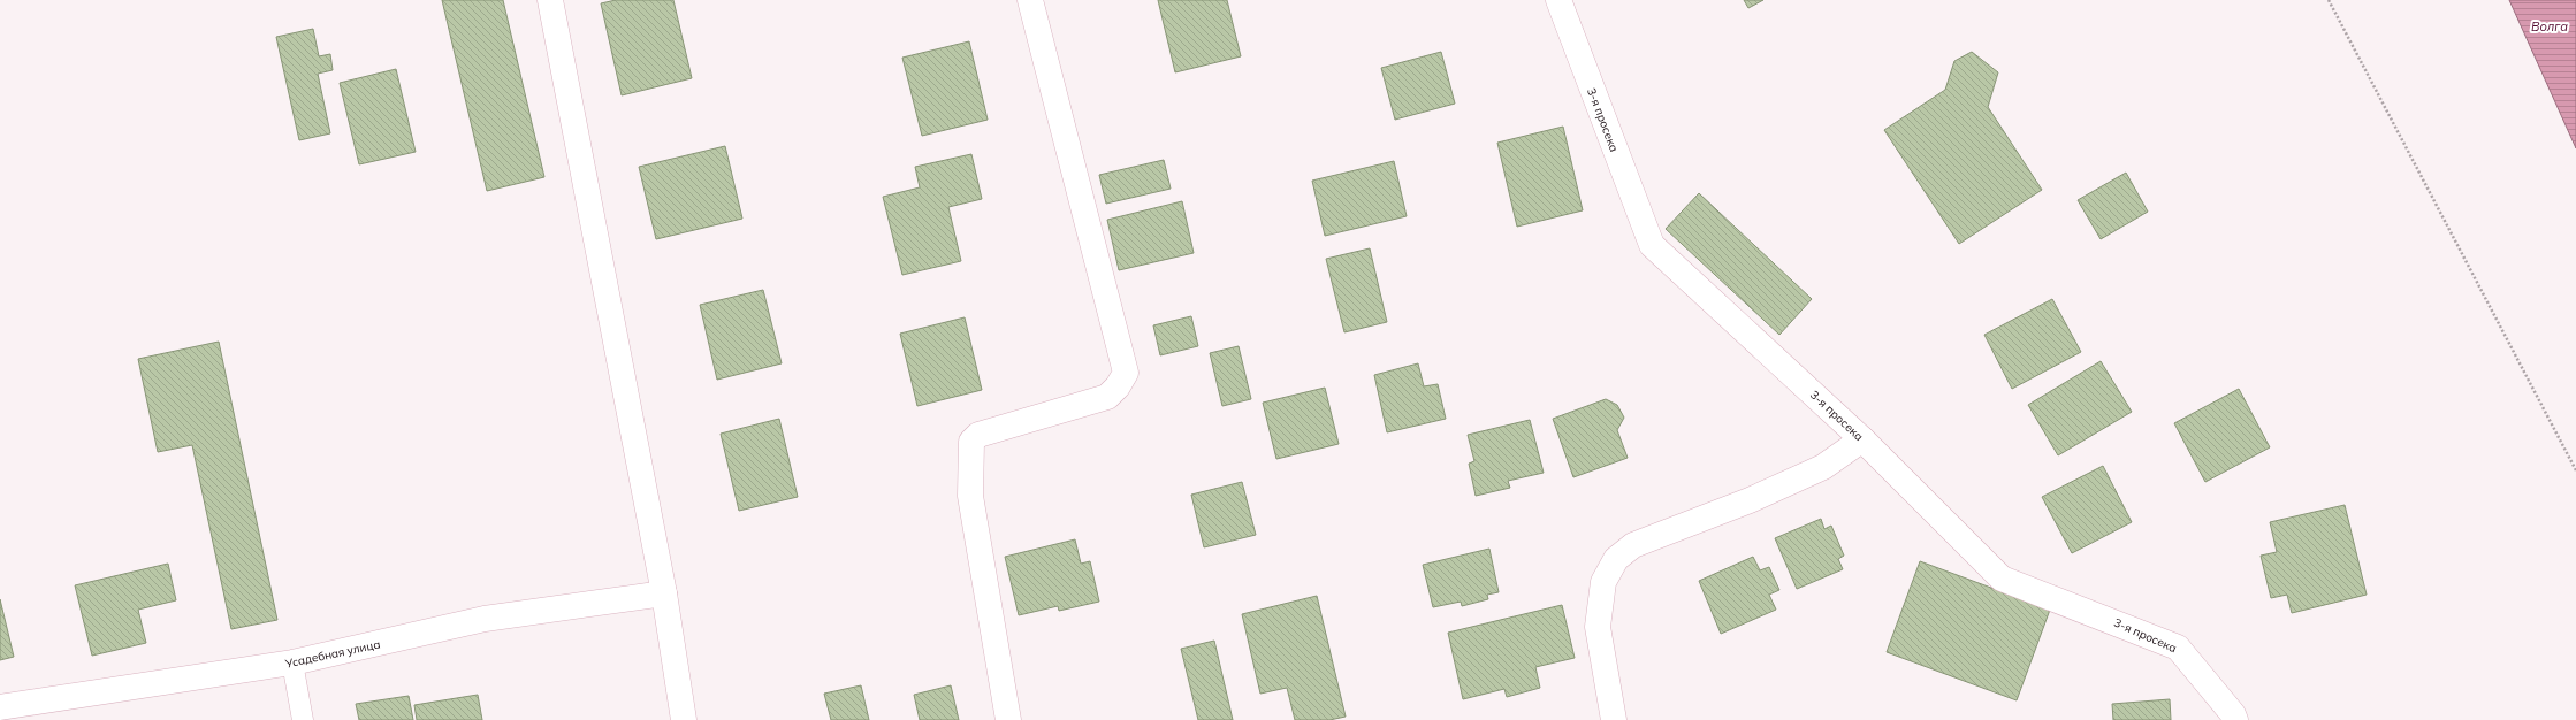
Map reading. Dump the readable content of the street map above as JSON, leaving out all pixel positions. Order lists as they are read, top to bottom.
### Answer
{
  "streets": {
    "street": ["3-я просека", "Усадебная улица"]
  },
  "water": ["Волга"]
}
